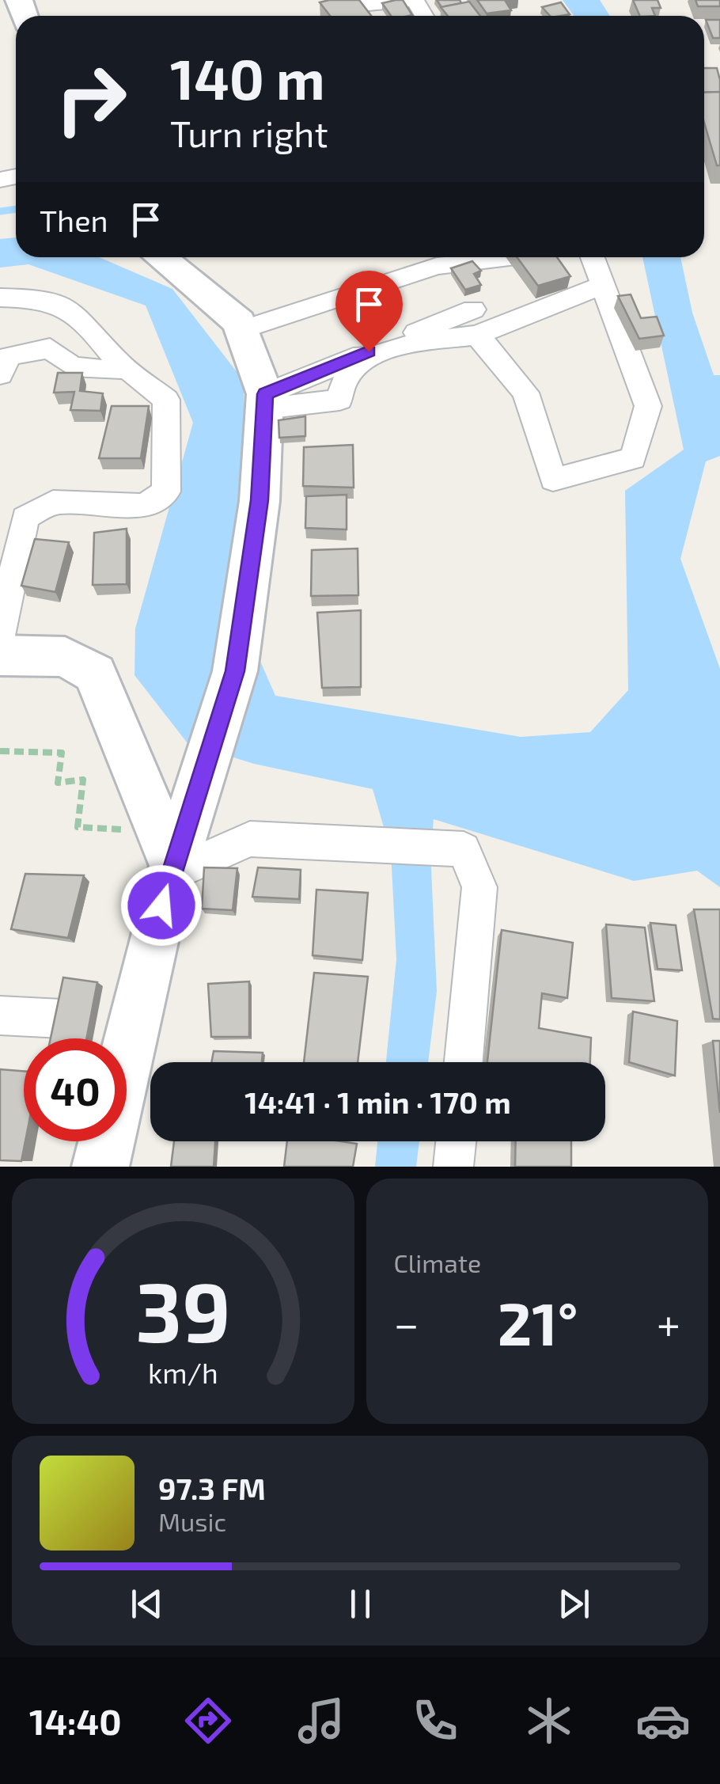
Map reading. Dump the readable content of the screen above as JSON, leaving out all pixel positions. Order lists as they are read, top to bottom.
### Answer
{
  "page": {
    "turn": ["140 m", "Turn right"],
    "then": "Then",
    "limit": "40",
    "trip": "14:41 · 1 min · 170 m",
    "tile": "Climate",
    "heat": ["−", "21°", "+"],
    "song": ["97.3 FM", "Music"],
    "tabs": "14:40",
    "gauge": ["39", "km/h"]
  }
}
